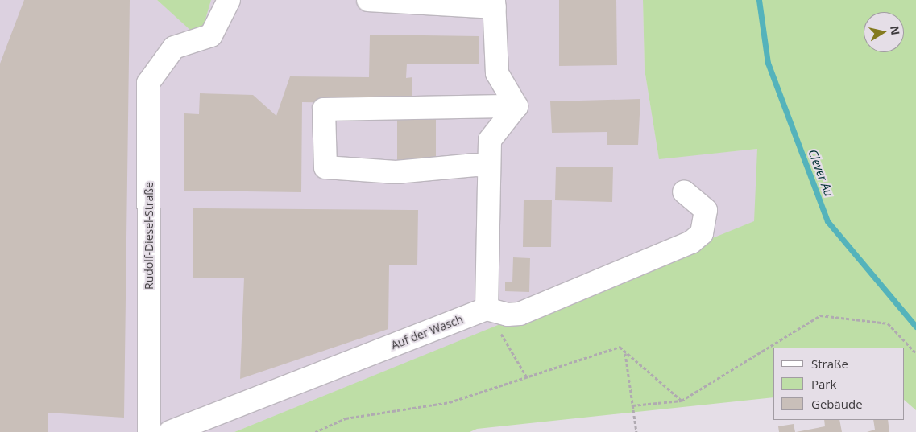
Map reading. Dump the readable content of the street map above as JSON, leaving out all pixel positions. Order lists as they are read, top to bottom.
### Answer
{
  "streets": {
    "street": ["Rudolf-Diesel-Straße", "Auf der Wasch"]
  },
  "water": ["Clever Au"],
  "legend": ["Straße", "Park", "Gebäude"],
  "north": "right"
}
